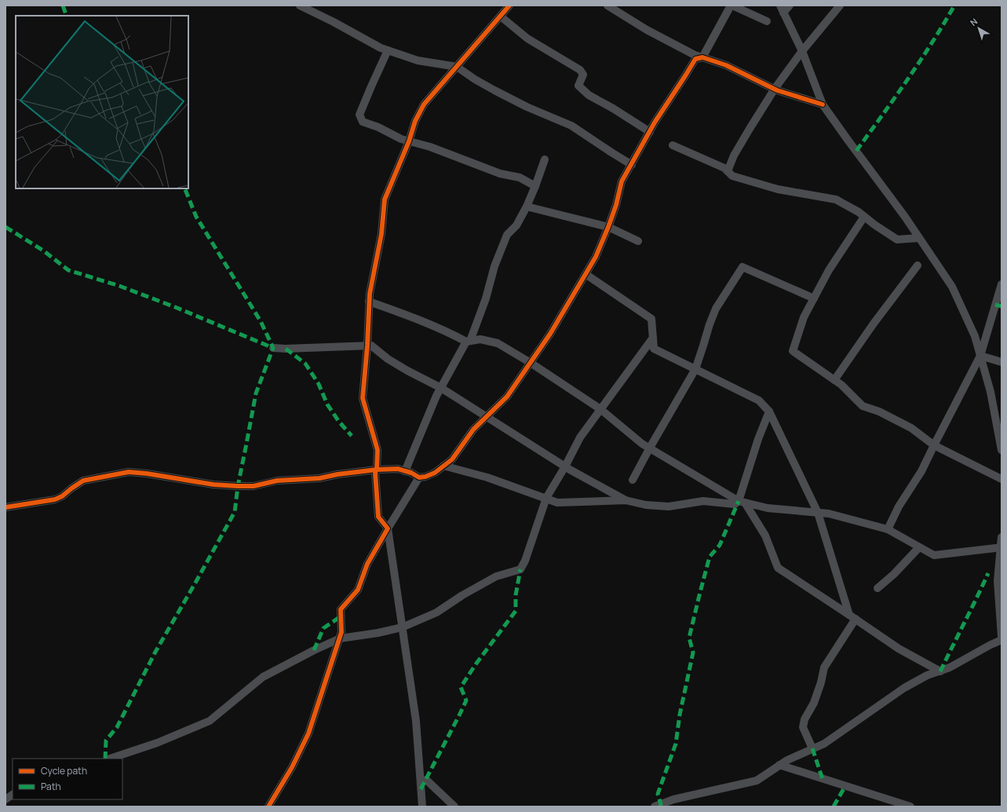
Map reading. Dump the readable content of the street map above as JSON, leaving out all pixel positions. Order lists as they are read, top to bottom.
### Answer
{
  "legend": ["Cycle path", "Path"],
  "north": "top left"
}
